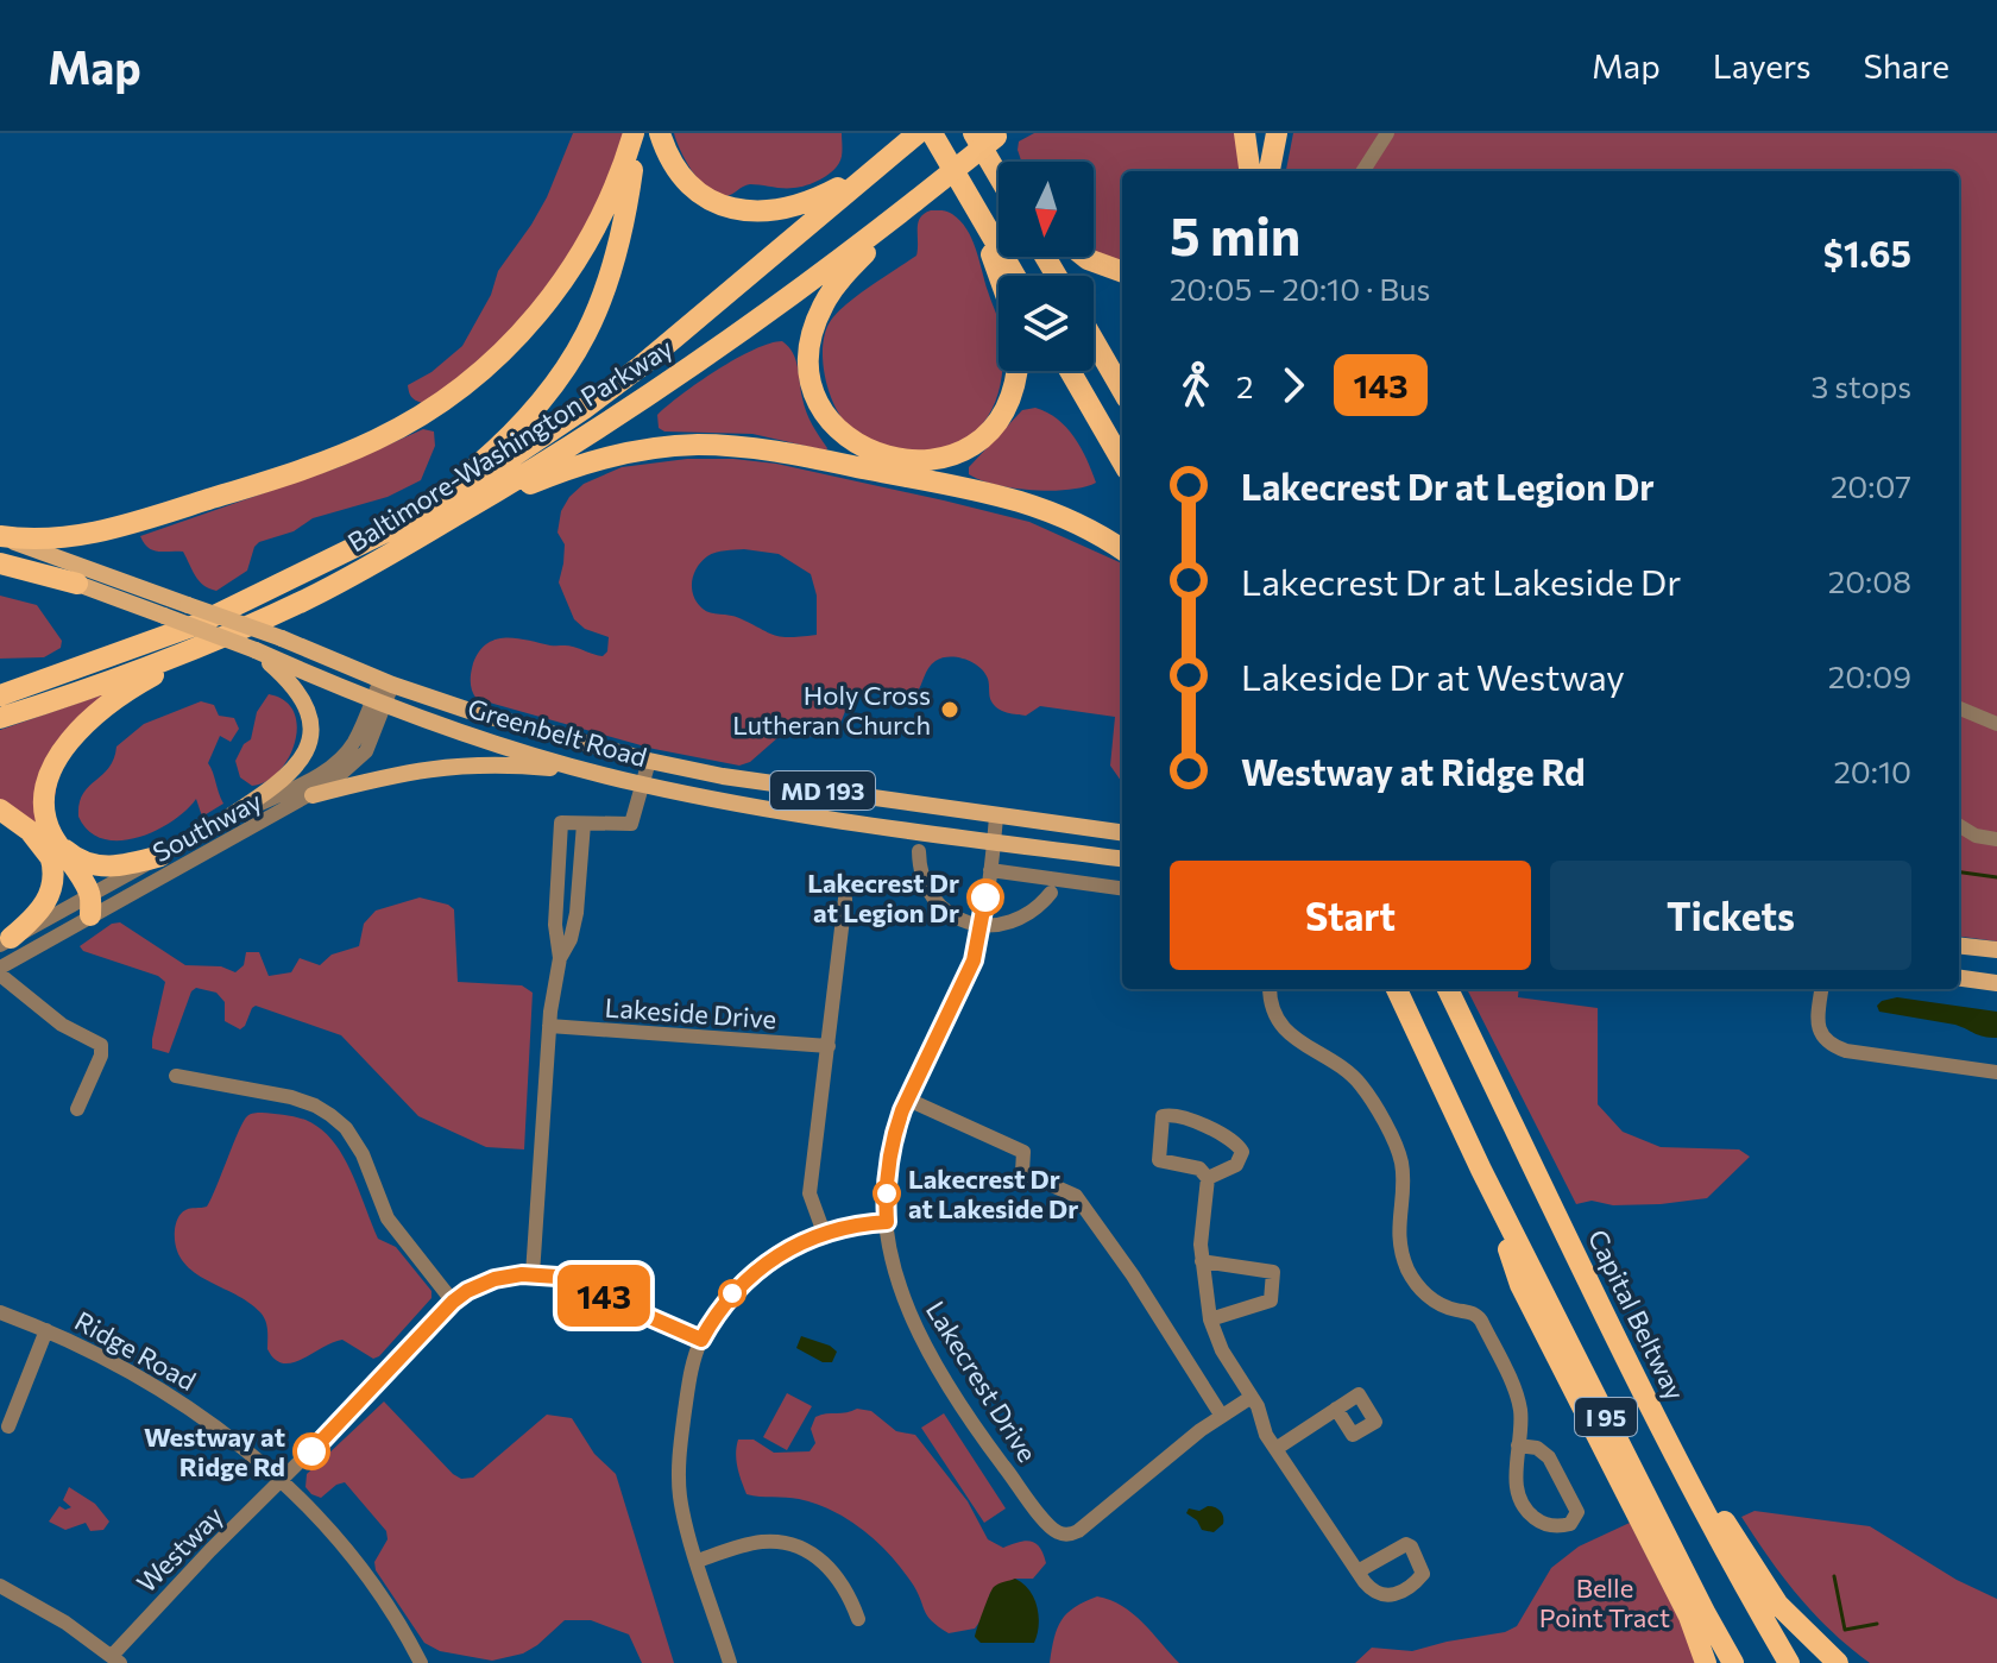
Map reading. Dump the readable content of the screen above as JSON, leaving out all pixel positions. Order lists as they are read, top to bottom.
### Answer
{
  "streets": {
    "highway": ["Baltimore-Washington Parkway", "Capital Beltway", "I 95"],
    "main road": ["Greenbelt Road", "MD 193"],
    "street": [
      "Southway",
      "Lakeside Drive",
      "Ridge Road",
      "Lakecrest Drive",
      "Westway"
    ]
  },
  "crossings": [
    ["Greenbelt Road", "Southway"],
    ["Greenbelt Road", "Lakecrest Drive"],
    ["Ridge Road", "Westway"]
  ],
  "parks": ["Belle Point Tract"],
  "places": [
    "Holy Cross Lutheran Church",
    "Lakecrest Dr at Legion Dr",
    "Lakecrest Dr at Lakeside Dr",
    "Westway at Ridge Rd"
  ],
  "lines": ["bus line 143"],
  "north": "bottom",
  "page": {
    "header": "Map",
    "nav": ["Map", "Layers", "Share"],
    "on_map": "143",
    "heading": ["5 min", "20:05 – 20:10 · Bus", "$1.65"],
    "legs": ["2", "143", "3 stops"],
    "list": [
      {
        "name": "Lakecrest Dr at Legion Dr",
        "value": "20:07"
      },
      {
        "name": "Lakecrest Dr at Lakeside Dr",
        "value": "20:08"
      },
      {
        "name": "Lakeside Dr at Westway",
        "value": "20:09"
      },
      {
        "name": "Westway at Ridge Rd",
        "value": "20:10"
      }
    ],
    "buttons": ["Start", "Tickets"]
  }
}
